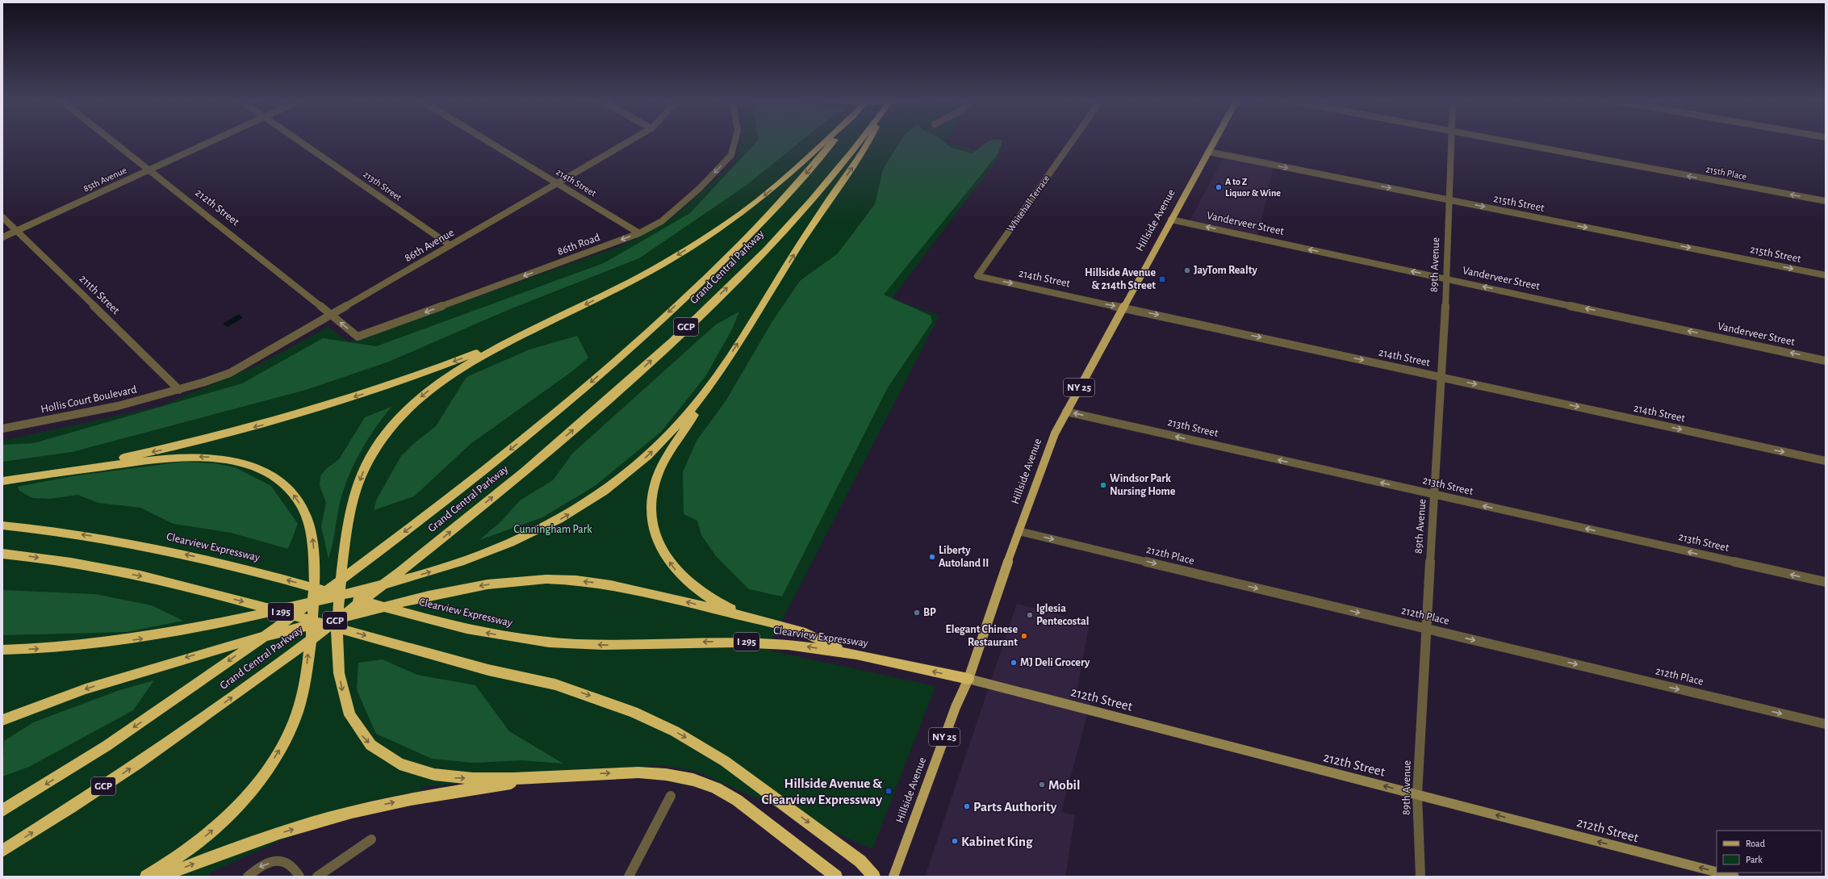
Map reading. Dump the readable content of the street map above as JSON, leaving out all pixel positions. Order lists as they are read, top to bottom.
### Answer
{
  "streets": {
    "highway": [
      "Grand Central Parkway",
      "GCP",
      "Clearview Expressway",
      "I 295"
    ],
    "main road": ["212th Street", "Hillside Avenue", "NY 25"],
    "street": [
      "215th Place",
      "85th Avenue",
      "214th Street",
      "213th Street",
      "Whitehall Terrace",
      "215th Street",
      "Vanderveer Street",
      "86th Road",
      "86th Avenue",
      "89th Avenue",
      "211th Street",
      "Hollis Court Boulevard",
      "212th Place"
    ]
  },
  "crossings": [
    ["85th Avenue", "212th Street"],
    ["85th Avenue", "211th Street"],
    ["214th Street", "Whitehall Terrace"],
    ["214th Street", "Hillside Avenue"],
    ["214th Street", "86th Road"],
    ["214th Street", "86th Avenue"],
    ["214th Street", "89th Avenue"],
    ["213th Street", "Hillside Avenue"],
    ["213th Street", "86th Avenue"],
    ["213th Street", "89th Avenue"],
    ["215th Street", "Hillside Avenue"],
    ["215th Street", "89th Avenue"],
    ["212th Street", "Hillside Avenue"],
    ["212th Street", "86th Road"],
    ["212th Street", "86th Avenue"],
    ["212th Street", "89th Avenue"],
    ["212th Street", "Clearview Expressway"],
    ["Hillside Avenue", "Vanderveer Street"],
    ["Hillside Avenue", "Clearview Expressway"],
    ["Hillside Avenue", "212th Place"],
    ["Vanderveer Street", "89th Avenue"],
    ["86th Avenue", "211th Street"],
    ["86th Avenue", "Hollis Court Boulevard"],
    ["89th Avenue", "212th Place"],
    ["211th Street", "Hollis Court Boulevard"]
  ],
  "one_way": [
    "215th Place",
    "214th Street",
    "213th Street",
    "215th Street",
    "212th Street",
    "Vanderveer Street",
    "86th Road",
    "212th Place"
  ],
  "parks": ["Cunningham Park"],
  "places": {
    "other": [
      "A to Z Liquor & Wine",
      "JayTom Realty",
      "Windsor Park Nursing Home",
      "Liberty Autoland II",
      "BP",
      "Iglesia Pentecostal",
      "Elegant Chinese Restaurant",
      "MJ Deli Grocery",
      "Mobil",
      "Parts Authority",
      "Kabinet King"
    ],
    "transit": ["Hillside Avenue & 214th Street", "Hillside Avenue & Clearview Expressway"]
  },
  "legend": ["Road", "Park"]
}
